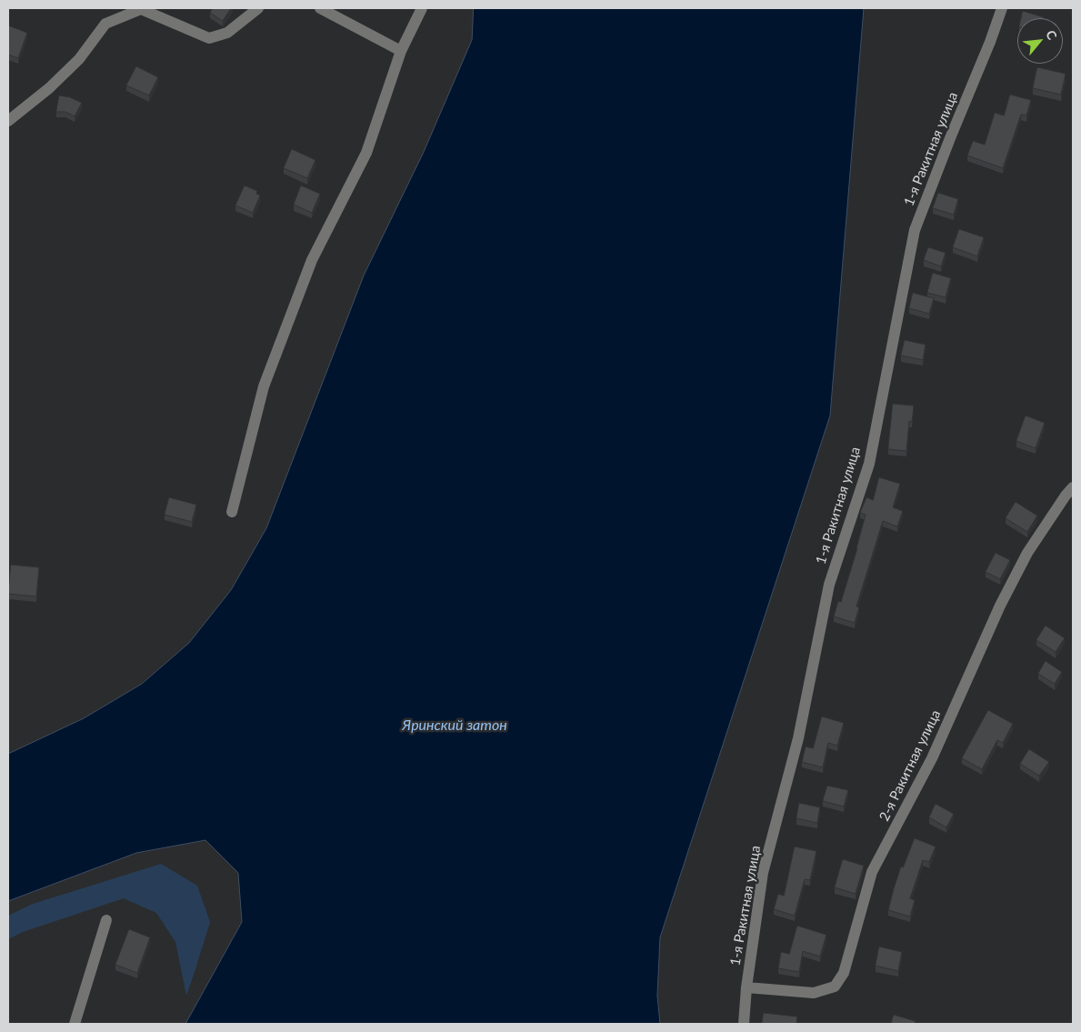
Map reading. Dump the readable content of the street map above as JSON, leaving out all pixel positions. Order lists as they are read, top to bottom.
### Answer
{
  "streets": {
    "street": ["1-я Ракитная улица", "2-я Ракитная улица"]
  },
  "crossings": [
    ["1-я Ракитная улица", "2-я Ракитная улица"]
  ],
  "water": ["Яринский затон"],
  "north": "top right"
}
